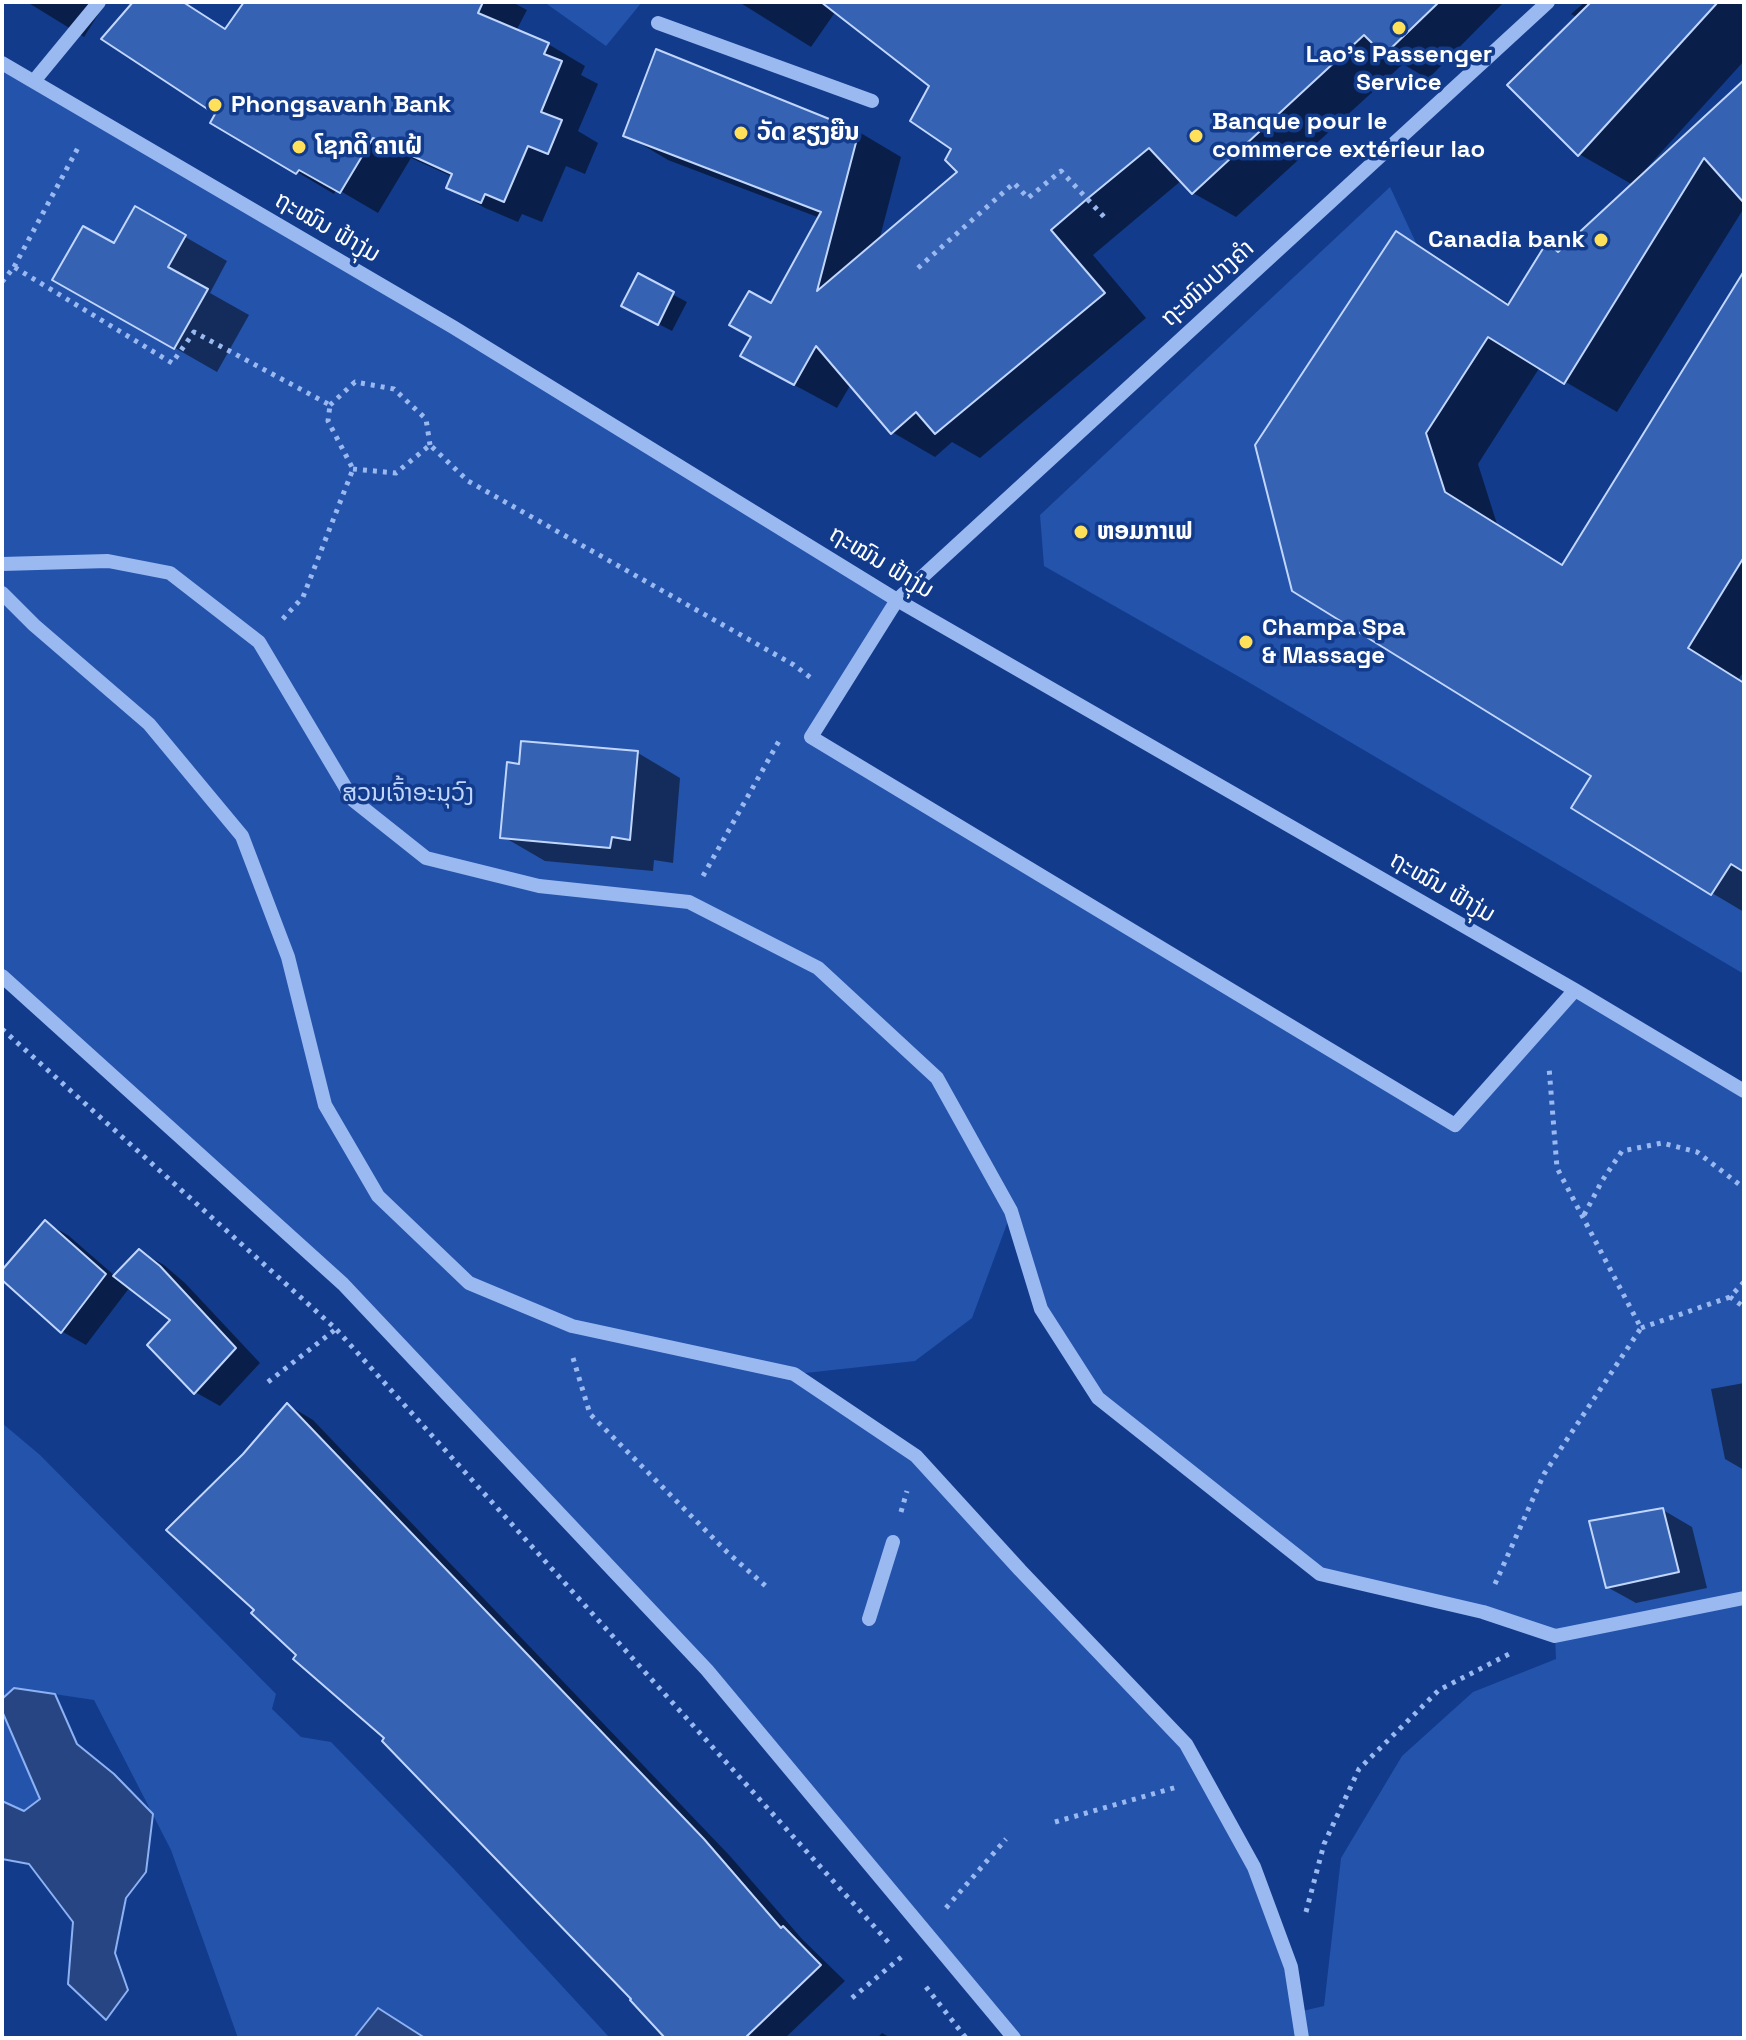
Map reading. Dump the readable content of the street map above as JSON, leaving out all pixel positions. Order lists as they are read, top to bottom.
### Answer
{
  "streets": {
    "street": ["ຖະໝົນ ຟ້າງຸ່ມ", "ຖະໜົນປາງຄໍາ"]
  },
  "crossings": [
    ["ຖະໝົນ ຟ້າງຸ່ມ", "ຖະໜົນປາງຄໍາ"]
  ],
  "parks": ["ສວນເຈົ້າອະນຸວົງ"],
  "places": [
    "Lao's Passenger Service",
    "Phongsavanh Bank",
    "ວັດ ຂຽງຍືນ",
    "Banque pour le commerce extérieur lao",
    "ໂຊກດີ ຄາເຝ້",
    "Canadia bank",
    "ຫອມກາເຟ",
    "Champa Spa & Massage"
  ]
}
